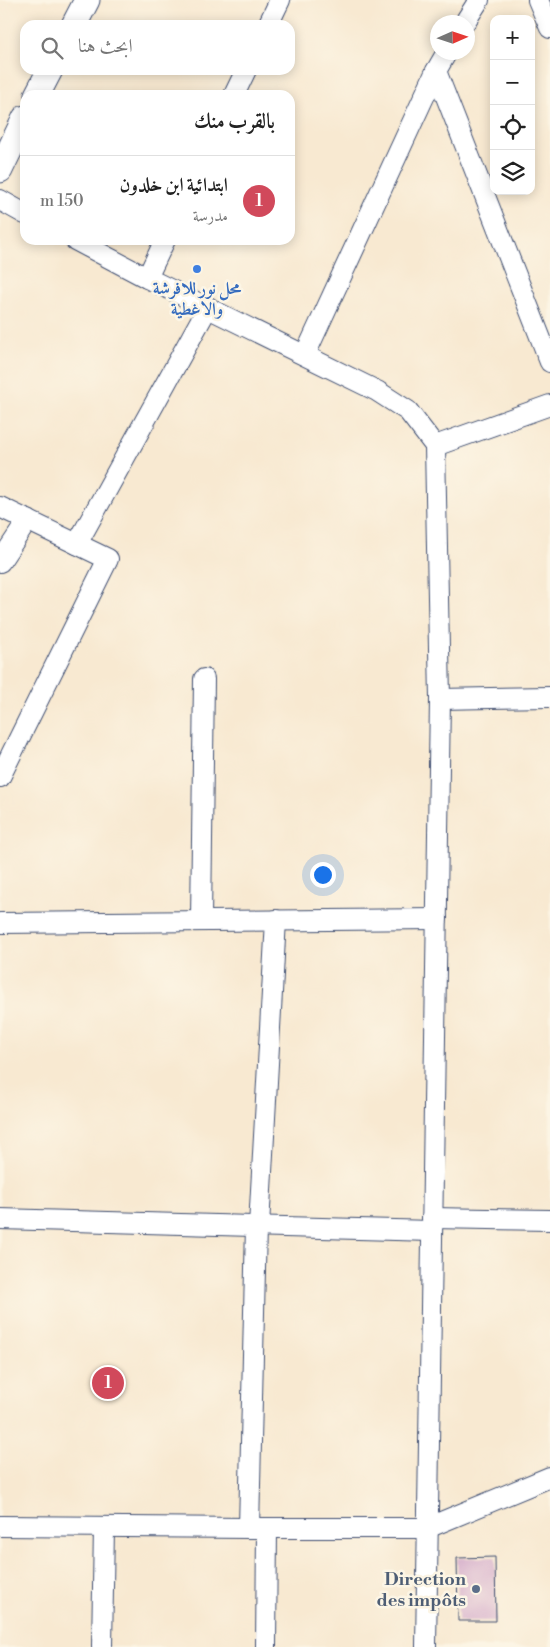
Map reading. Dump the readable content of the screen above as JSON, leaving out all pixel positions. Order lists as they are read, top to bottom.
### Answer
{
  "places": ["محل نور للافرشة والاغطية", "Direction des impôts"],
  "north": "right",
  "page": {
    "map_buttons": ["+", "−"],
    "search": "ابحث هنا",
    "heading": "بالقرب منك",
    "list": [
      {
        "mark": "1",
        "name": "ابتدائية ابن خلدون",
        "note": "مدرسة",
        "value": "150 m"
      }
    ],
    "pins": "1"
  }
}
